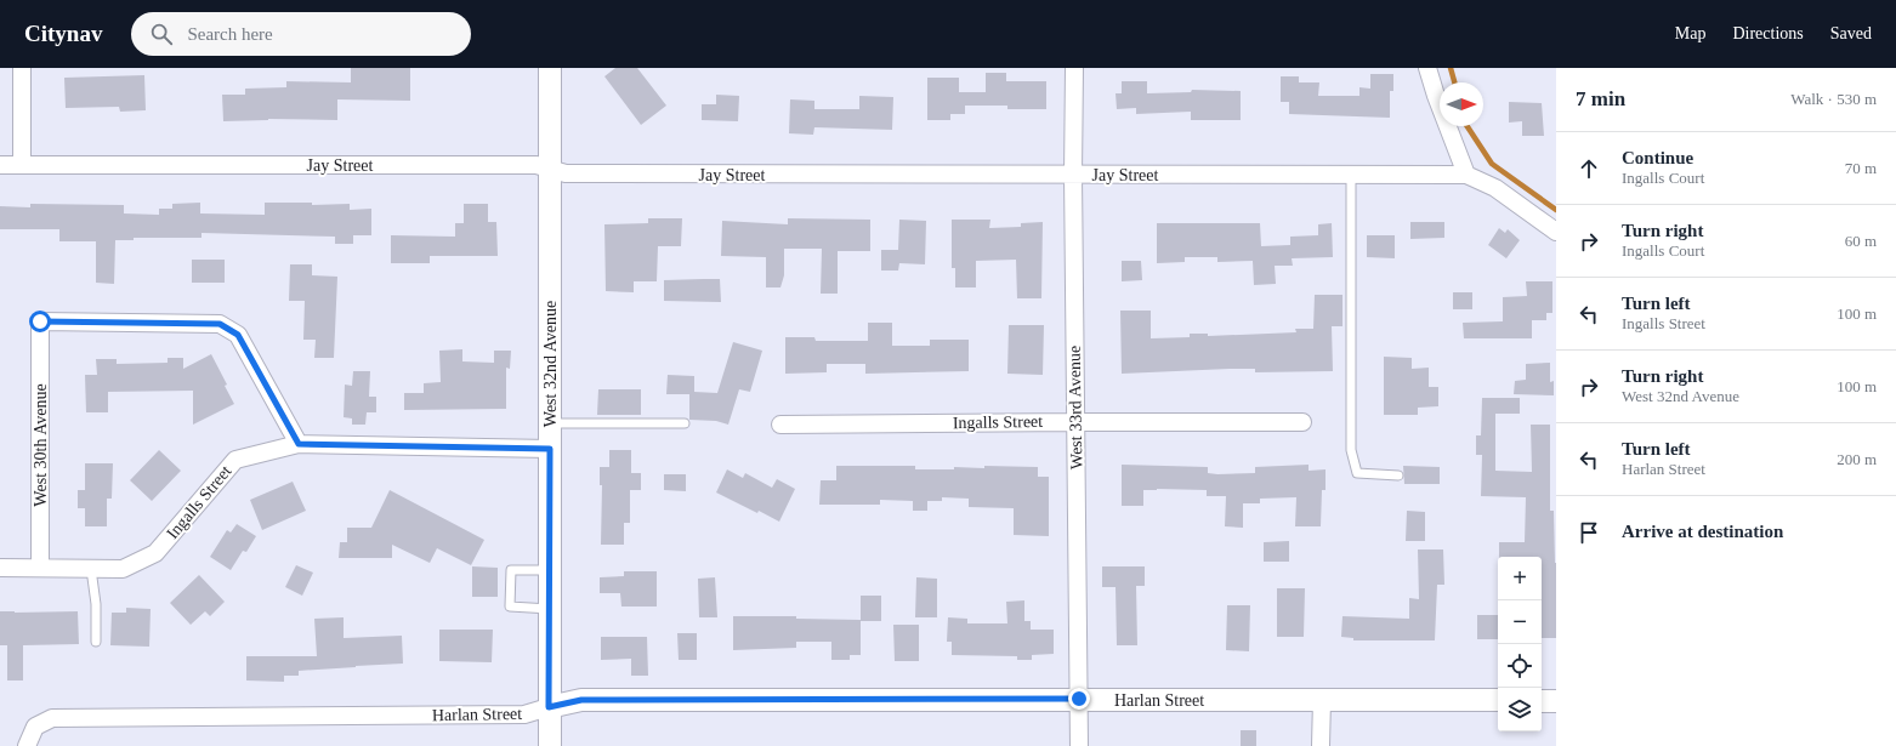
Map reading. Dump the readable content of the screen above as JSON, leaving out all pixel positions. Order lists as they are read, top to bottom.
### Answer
{
  "streets": {
    "street": [
      "Jay Street",
      "West 32nd Avenue",
      "West 33rd Avenue",
      "Ingalls Street",
      "West 30th Avenue",
      "Harlan Street"
    ]
  },
  "crossings": [
    ["Jay Street", "West 32nd Avenue"],
    ["Jay Street", "West 33rd Avenue"],
    ["West 32nd Avenue", "Ingalls Street"],
    ["West 32nd Avenue", "Harlan Street"],
    ["West 33rd Avenue", "Ingalls Street"],
    ["West 33rd Avenue", "Harlan Street"],
    ["Ingalls Street", "West 30th Avenue"]
  ],
  "north": "right",
  "page": {
    "header": "Citynav",
    "search": "Search here",
    "nav": ["Map", "Directions", "Saved"],
    "heading": ["7 min", "Walk · 530 m"],
    "list": [
      ["Continue", "Ingalls Court", "70 m"],
      ["Turn right", "Ingalls Court", "60 m"],
      ["Turn left", "Ingalls Street", "100 m"],
      ["Turn right", "West 32nd Avenue", "100 m"],
      ["Turn left", "Harlan Street", "200 m"],
      "Arrive at destination"
    ],
    "map_buttons": ["+", "−"]
  }
}
